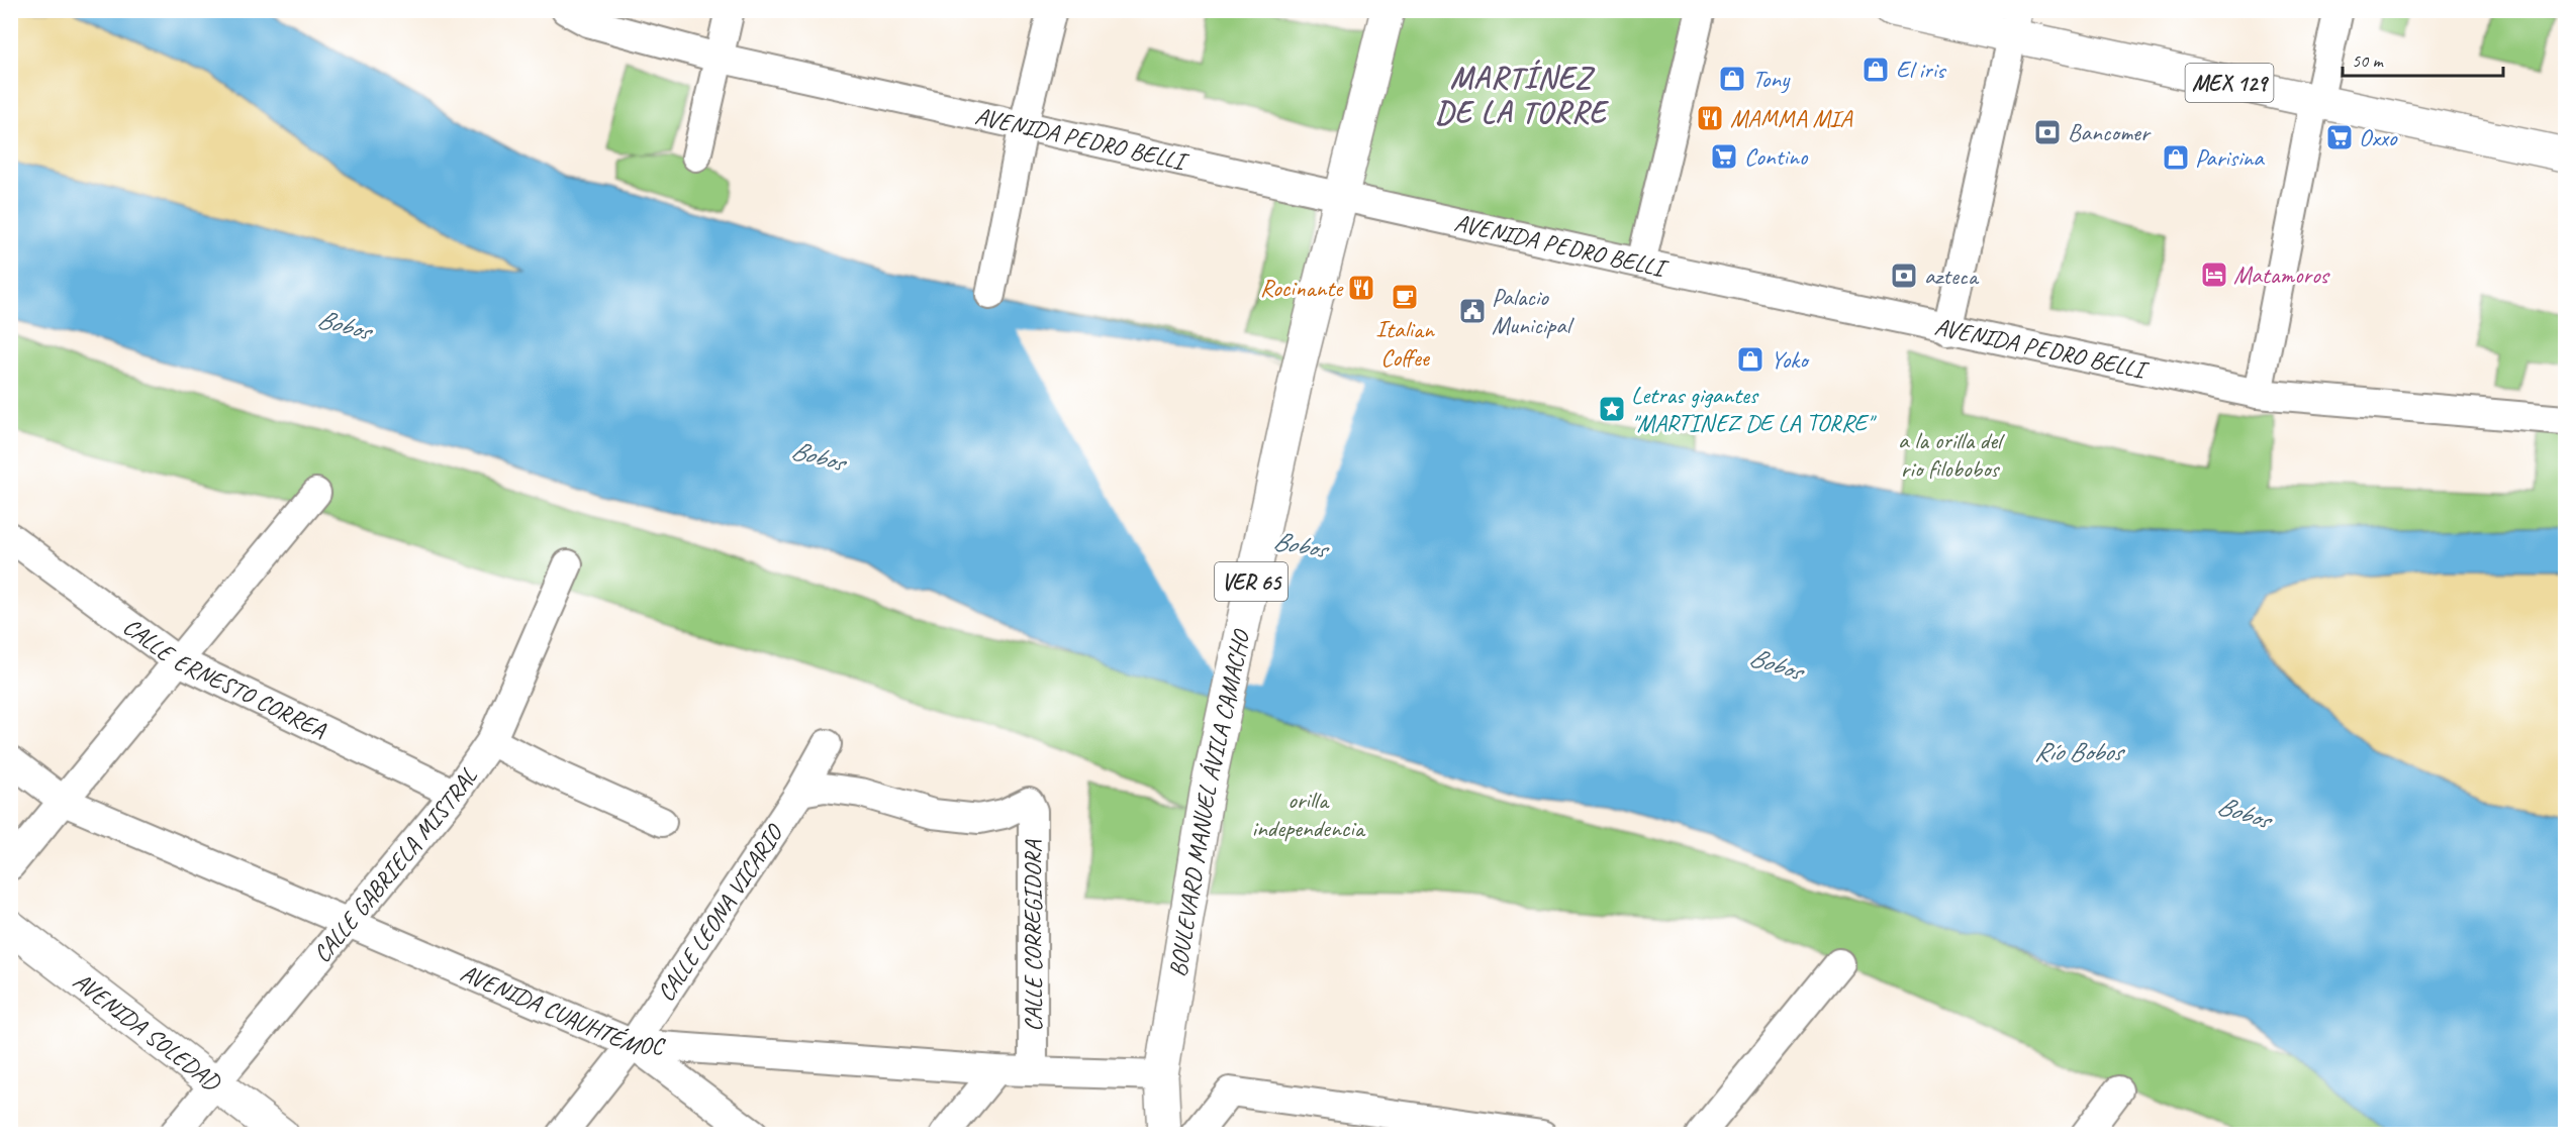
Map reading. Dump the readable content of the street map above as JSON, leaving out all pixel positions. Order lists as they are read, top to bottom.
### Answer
{
  "streets": {
    "main road": [
      "MEX 129",
      "VER 65",
      "BOULEVARD MANUEL ÁVILA CAMACHO",
      "AVENIDA SOLEDAD"
    ],
    "street": [
      "AVENIDA PEDRO BELLI",
      "CALLE ERNESTO CORREA",
      "CALLE GABRIELA MISTRAL",
      "CALLE LEONA VICARIO",
      "CALLE CORREGIDORA",
      "AVENIDA CUAUHTÉMOC"
    ]
  },
  "crossings": [
    ["AVENIDA PEDRO BELLI", "VER 65"],
    ["AVENIDA PEDRO BELLI", "BOULEVARD MANUEL ÁVILA CAMACHO"],
    ["VER 65", "BOULEVARD MANUEL ÁVILA CAMACHO"],
    ["CALLE ERNESTO CORREA", "CALLE GABRIELA MISTRAL"],
    ["BOULEVARD MANUEL ÁVILA CAMACHO", "AVENIDA CUAUHTÉMOC"],
    ["CALLE GABRIELA MISTRAL", "AVENIDA CUAUHTÉMOC"],
    ["CALLE GABRIELA MISTRAL", "AVENIDA SOLEDAD"],
    ["CALLE LEONA VICARIO", "CALLE CORREGIDORA"],
    ["CALLE LEONA VICARIO", "AVENIDA CUAUHTÉMOC"],
    ["CALLE CORREGIDORA", "AVENIDA CUAUHTÉMOC"]
  ],
  "districts": ["MARTÍNEZ DE LA TORRE"],
  "water": ["Bobos", "Río Bobos"],
  "parks": ["a la orilla del rio filobobos", "orilla independencia"],
  "places": {
    "shop": [
      "El iris",
      "Tony",
      "Parisina",
      "Yoko"
    ],
    "restaurant": ["MAMMA MIA", "Rocinante"],
    "bank": ["Bancomer", "azteca"],
    "supermarket": ["Oxxo", "Contino"],
    "hotel": ["Matamoros"],
    "cafe": ["Italian Coffee"],
    "public building": ["Palacio Municipal"],
    "place": ["Letras gigantes \"MARTINEZ DE LA TORRE\""]
  },
  "scale_bar": "50 m"
}
